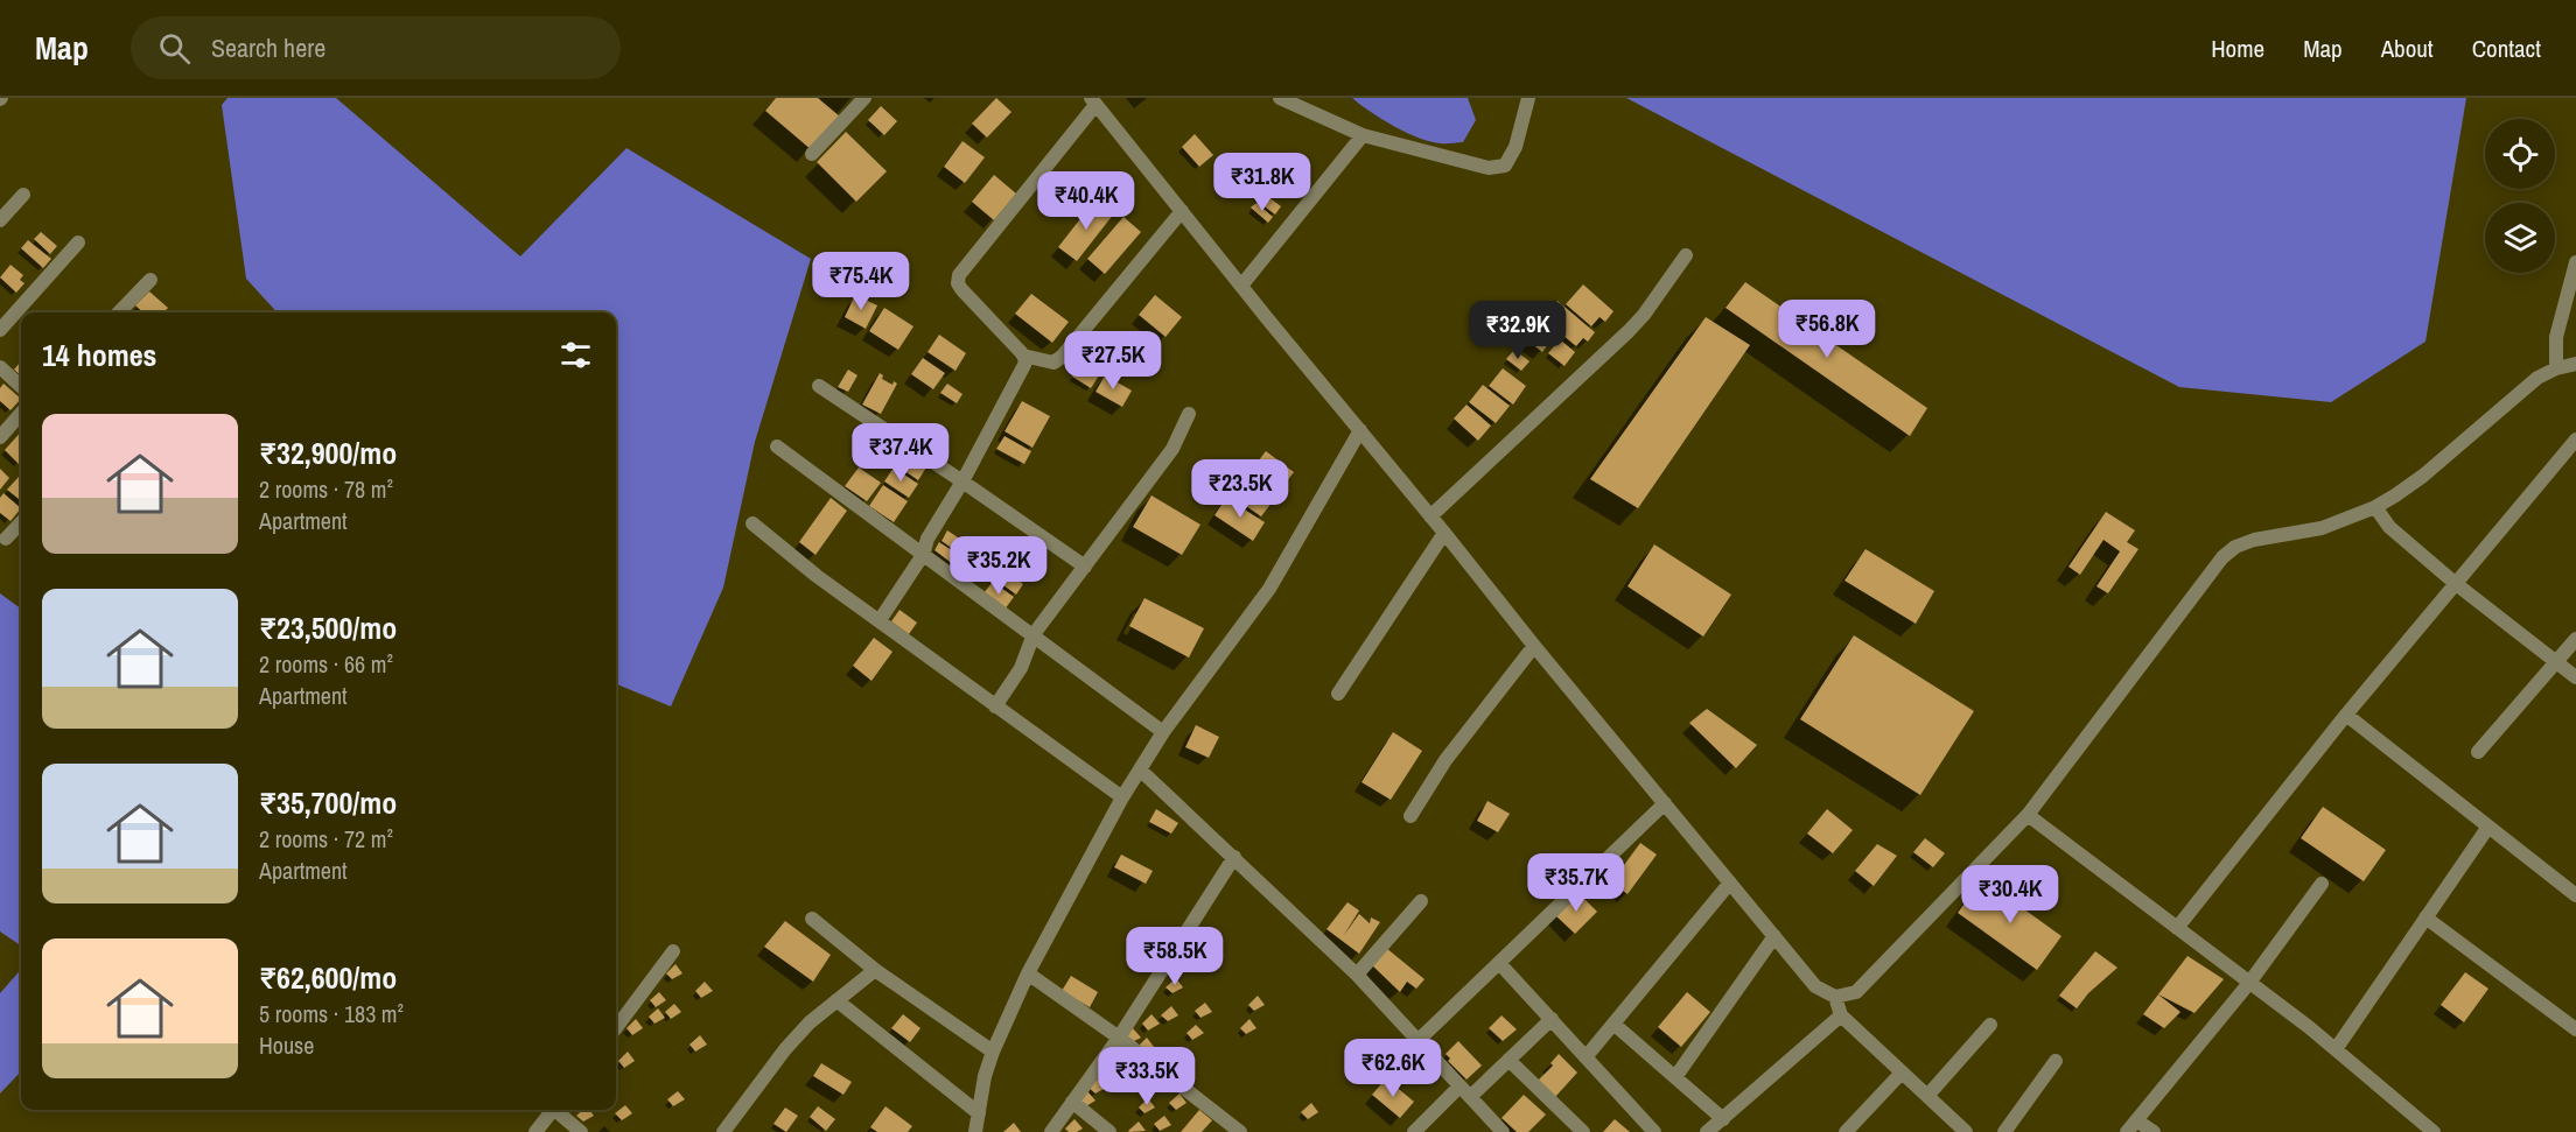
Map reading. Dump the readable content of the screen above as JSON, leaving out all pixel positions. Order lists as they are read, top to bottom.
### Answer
{
  "page": {
    "header": "Map",
    "search": "Search here",
    "nav": [
      "Home",
      "Map",
      "About",
      "Contact"
    ],
    "price": [
      "₹31.8K",
      "₹40.4K",
      "₹75.4K",
      "₹56.8K",
      "₹32.9K",
      "₹27.5K",
      "₹37.4K",
      "₹23.5K",
      "₹35.2K",
      "₹35.7K",
      "₹30.4K",
      "₹58.5K",
      "₹62.6K",
      "₹33.5K"
    ],
    "heading": "14 homes",
    "list": [
      {
        "name": "₹32,900/mo",
        "note": "2 rooms · 78 m² · Apartment"
      },
      {
        "name": "₹23,500/mo",
        "note": "2 rooms · 66 m² · Apartment"
      },
      {
        "name": "₹35,700/mo",
        "note": "2 rooms · 72 m² · Apartment"
      },
      {
        "name": "₹62,600/mo",
        "note": "5 rooms · 183 m² · House"
      }
    ]
  }
}
